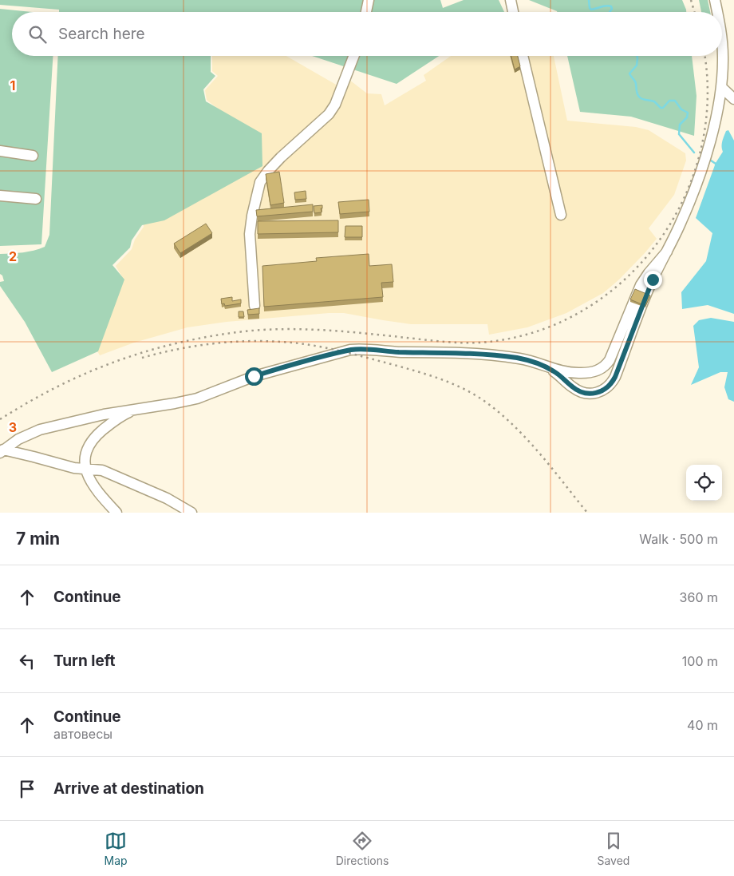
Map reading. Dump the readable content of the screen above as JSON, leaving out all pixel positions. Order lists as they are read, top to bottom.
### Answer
{
  "page": {
    "search": "Search here",
    "heading": ["7 min", "Walk · 500 m"],
    "list": [
      ["Continue", "360 m"],
      ["Turn left", "100 m"],
      ["Continue", "автовесы", "40 m"],
      "Arrive at destination"
    ],
    "nav": ["Map", "Directions", "Saved"]
  },
  "grid": {
    "rows": ["1", "2", "3"]
  }
}
